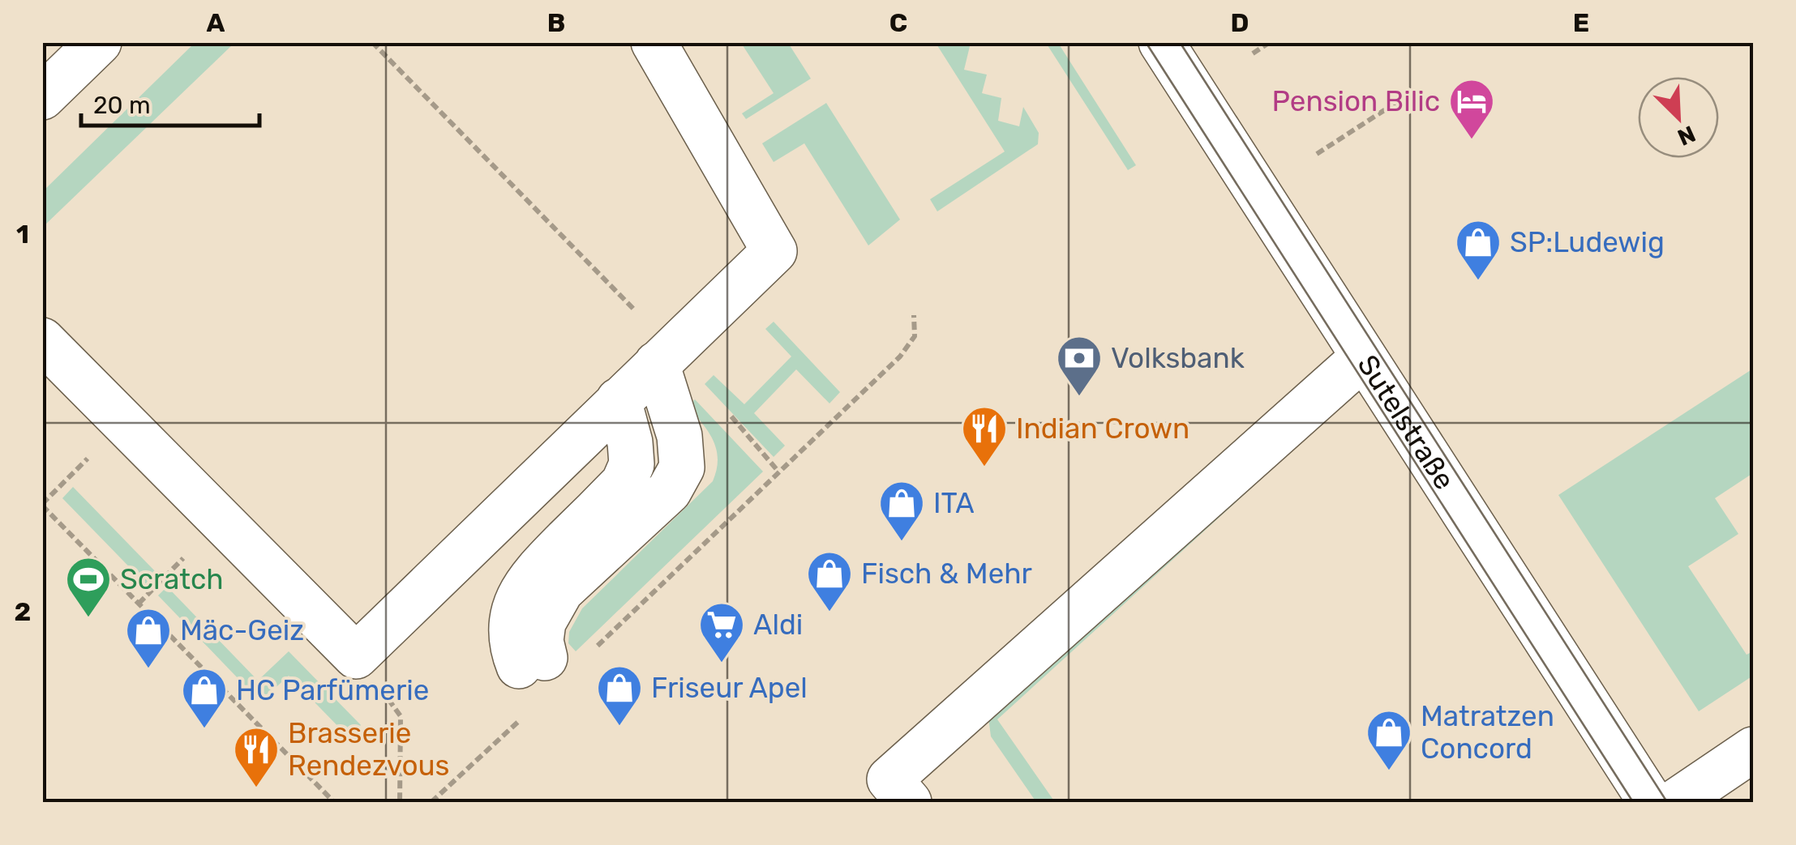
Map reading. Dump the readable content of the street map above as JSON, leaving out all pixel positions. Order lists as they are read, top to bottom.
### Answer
{
  "streets": {
    "main road": ["Sutelstraße"]
  },
  "places": {
    "hotel": ["Pension Bilic"],
    "shop": [
      "SP:Ludewig",
      "ITA",
      "Fisch & Mehr",
      "Mäc-Geiz",
      "Friseur Apel",
      "HC Parfümerie",
      "Matratzen Concord"
    ],
    "bank": ["Volksbank"],
    "restaurant": ["Indian Crown", "Brasserie Rendezvous"],
    "sports": ["Scratch"],
    "supermarket": ["Aldi"]
  },
  "scale_bar": "20 m",
  "north": "bottom right",
  "grid": {
    "columns": [
      "A",
      "B",
      "C",
      "D",
      "E"
    ],
    "rows": ["1", "2"]
  }
}
